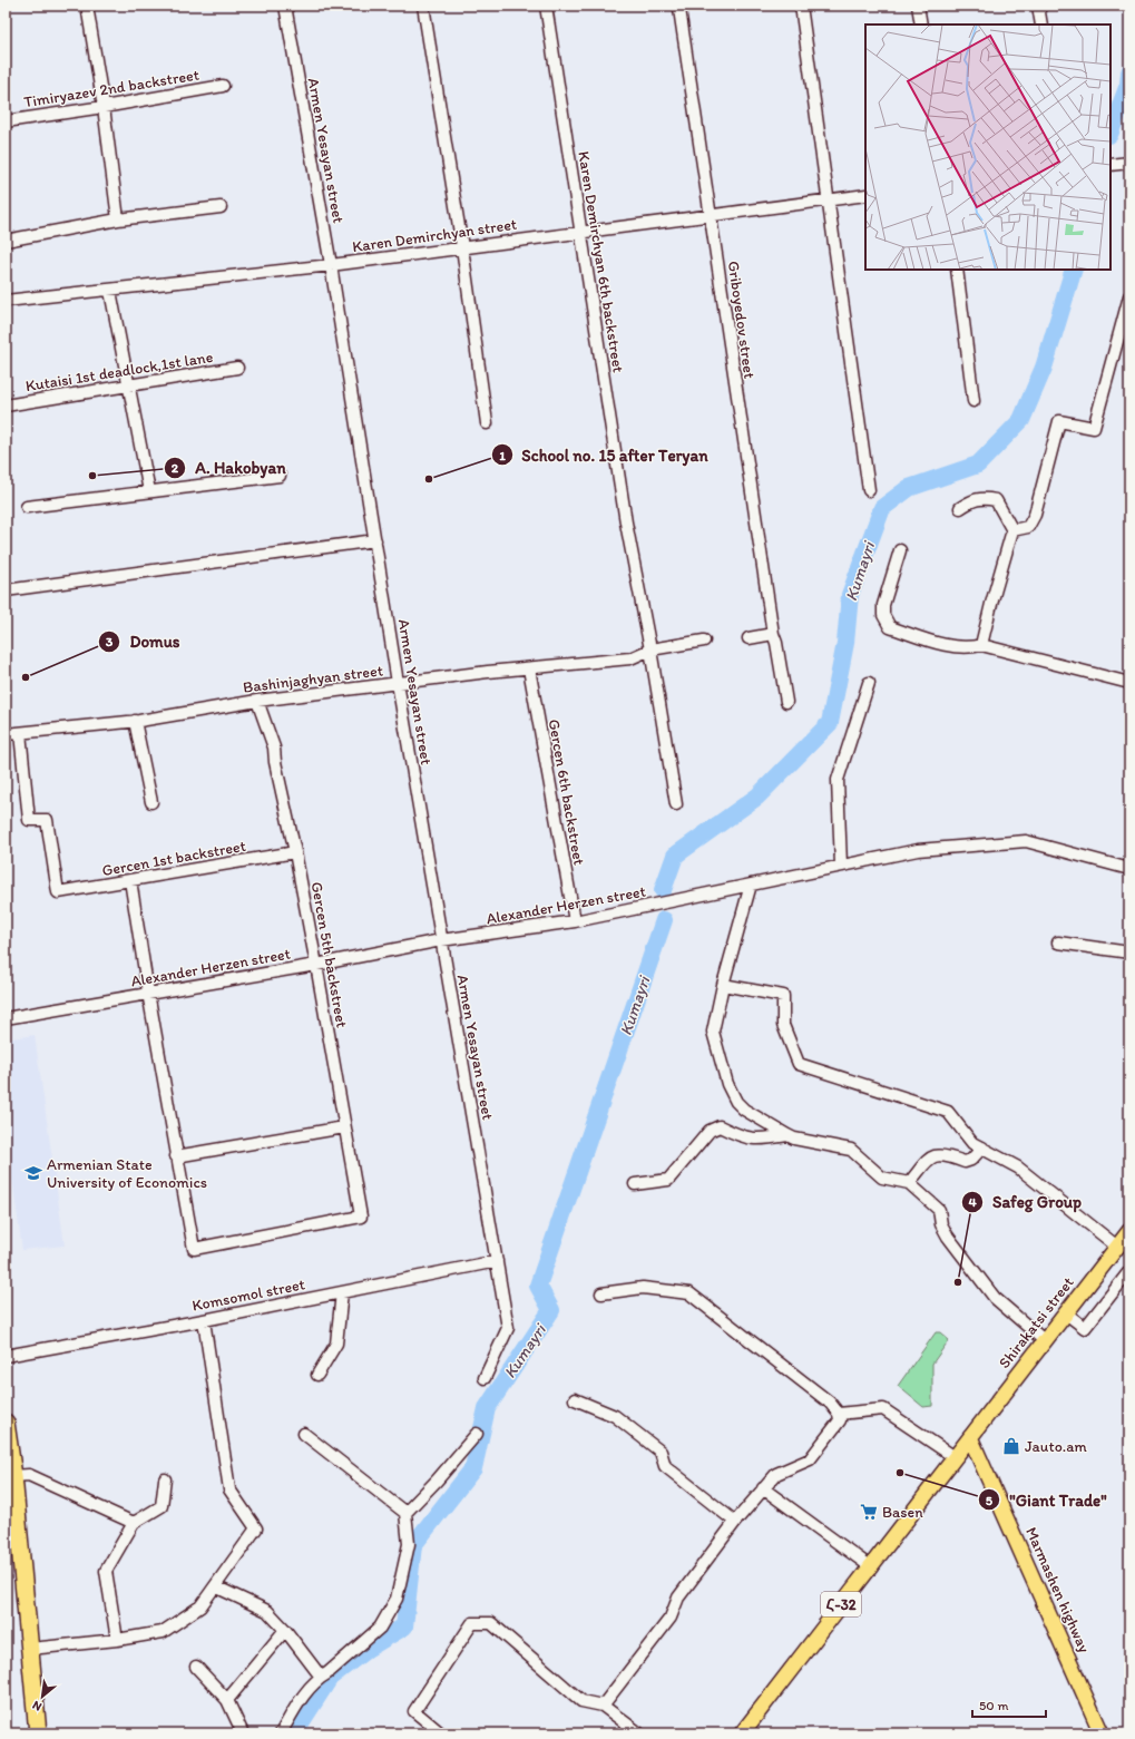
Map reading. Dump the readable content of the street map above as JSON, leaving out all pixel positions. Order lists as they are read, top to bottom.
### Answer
{
  "streets": {
    "main road": ["Shirakatsi street", "Marmashen highway", "Հ-32"],
    "street": [
      "Timiryazev 2nd backstreet",
      "Armen Yesayan street",
      "Karen Demirchyan street",
      "Karen Demirchyan 6th backstreet",
      "Griboyedov street",
      "Kutaisi 1st deadlock,1st lane",
      "Bashinjaghyan street",
      "Gercen 6th backstreet",
      "Gercen 1st backstreet",
      "Alexander Herzen street",
      "Gercen 5th backstreet",
      "Komsomol street"
    ]
  },
  "crossings": [
    ["Armen Yesayan street", "Karen Demirchyan street"],
    ["Armen Yesayan street", "Bashinjaghyan street"],
    ["Armen Yesayan street", "Alexander Herzen street"],
    ["Armen Yesayan street", "Komsomol street"],
    ["Karen Demirchyan street", "Karen Demirchyan 6th backstreet"],
    ["Karen Demirchyan street", "Griboyedov street"],
    ["Karen Demirchyan 6th backstreet", "Bashinjaghyan street"],
    ["Bashinjaghyan street", "Gercen 6th backstreet"],
    ["Bashinjaghyan street", "Gercen 1st backstreet"],
    ["Bashinjaghyan street", "Gercen 5th backstreet"],
    ["Gercen 6th backstreet", "Alexander Herzen street"],
    ["Gercen 1st backstreet", "Gercen 5th backstreet"],
    ["Alexander Herzen street", "Gercen 5th backstreet"],
    ["Shirakatsi street", "Marmashen highway"],
    ["Shirakatsi street", "Հ-32"],
    ["Marmashen highway", "Հ-32"]
  ],
  "water": ["Kumayri"],
  "places": {
    "other": [
      "A. Hakobyan",
      "School no. 15 after Teryan",
      "Domus",
      "Safeg Group",
      "\"Giant Trade\""
    ],
    "school or university": ["Armenian State University of Economics"],
    "shop": ["Jauto.am"],
    "supermarket": ["Basen"]
  },
  "scale_bar": "50 m",
  "north": "bottom left"
}
